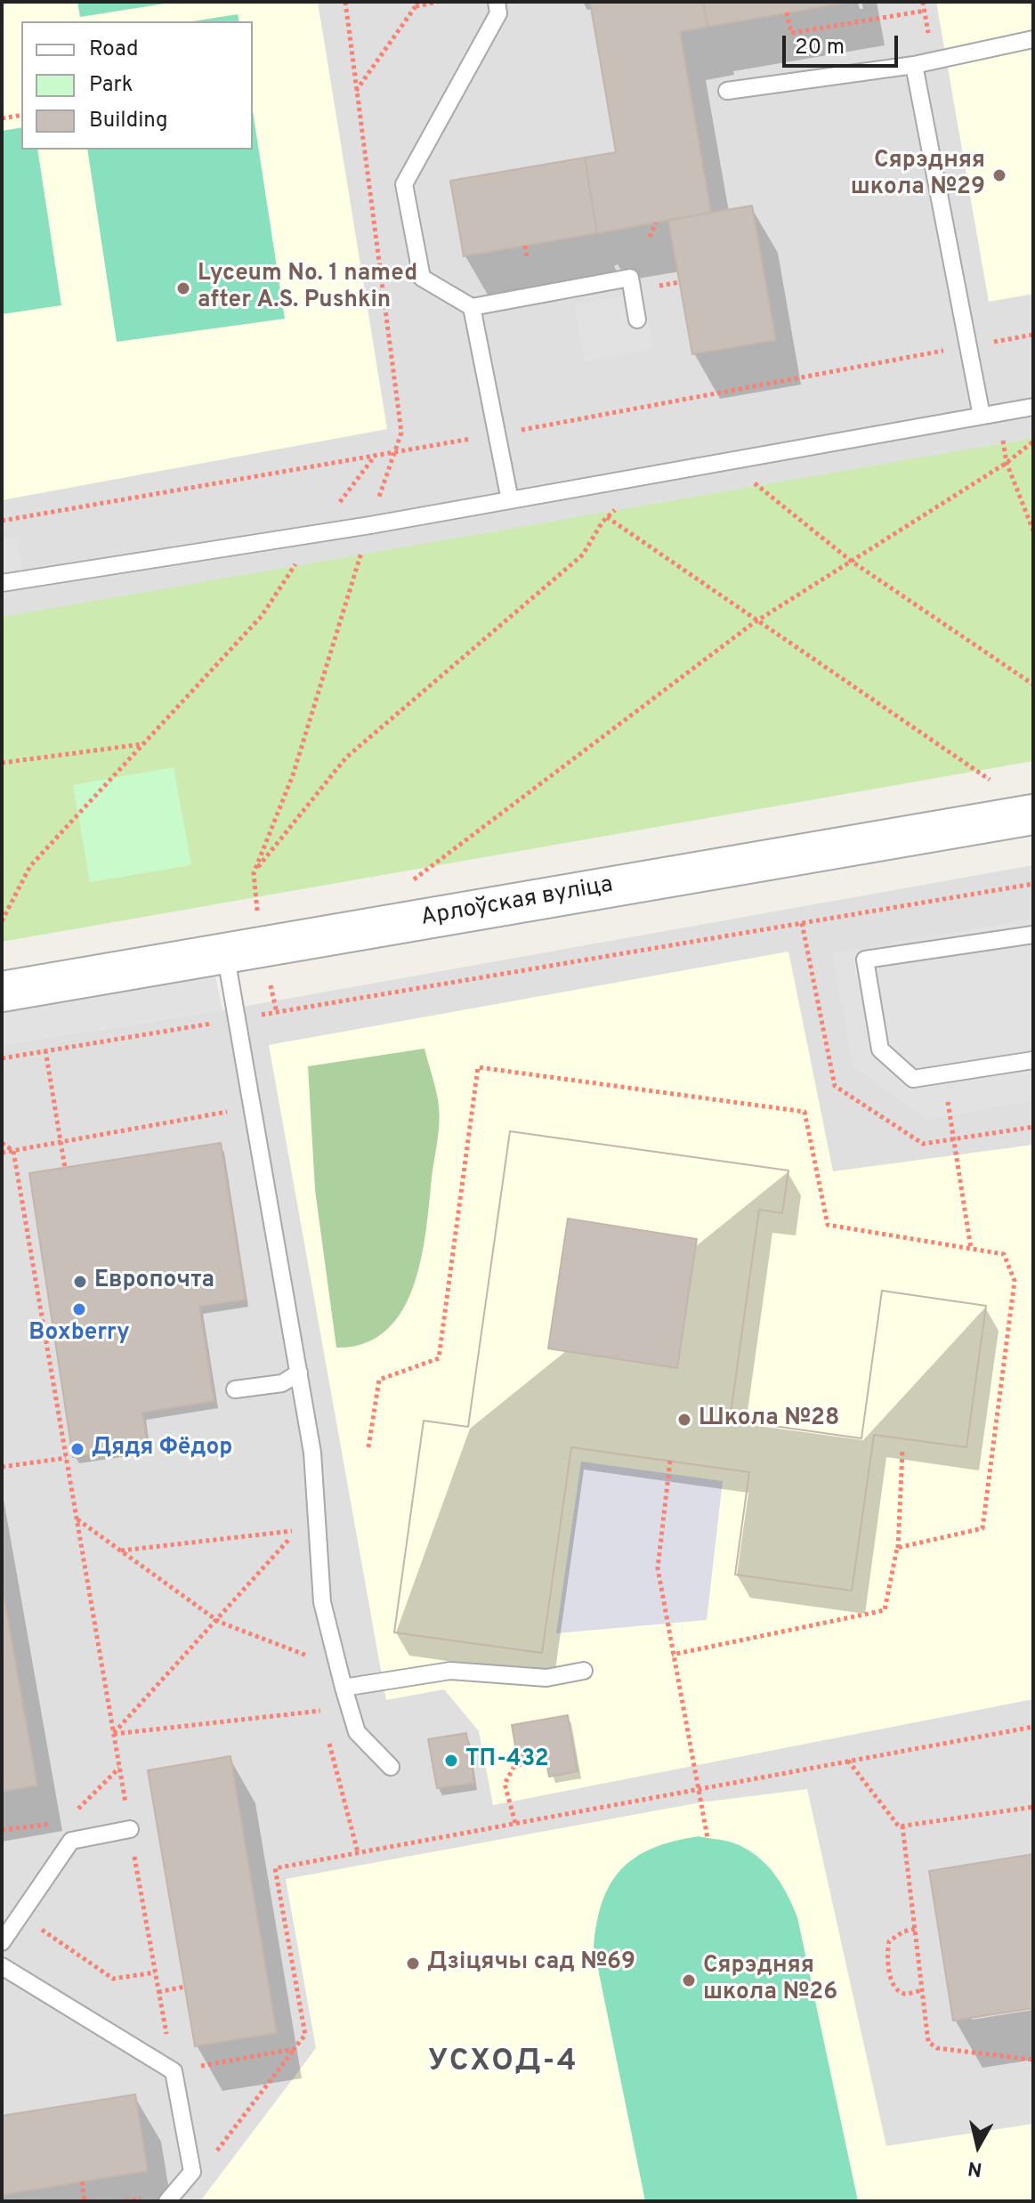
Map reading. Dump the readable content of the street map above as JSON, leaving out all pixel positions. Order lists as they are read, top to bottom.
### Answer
{
  "streets": {
    "street": ["Арлоўская вуліца"]
  },
  "districts": ["УСХОД-4"],
  "places": [
    "Сярэдняя школа №29",
    "Lyceum No. 1 named after A.S. Pushkin",
    "Европочта",
    "Boxberry",
    "Школа №28",
    "Дядя Фёдор",
    "ТП-432",
    "Дзіцячы сад №69",
    "Сярэдняя школа №26"
  ],
  "legend": ["Road", "Park", "Building"],
  "scale_bar": "20 m",
  "north": "bottom"
}
